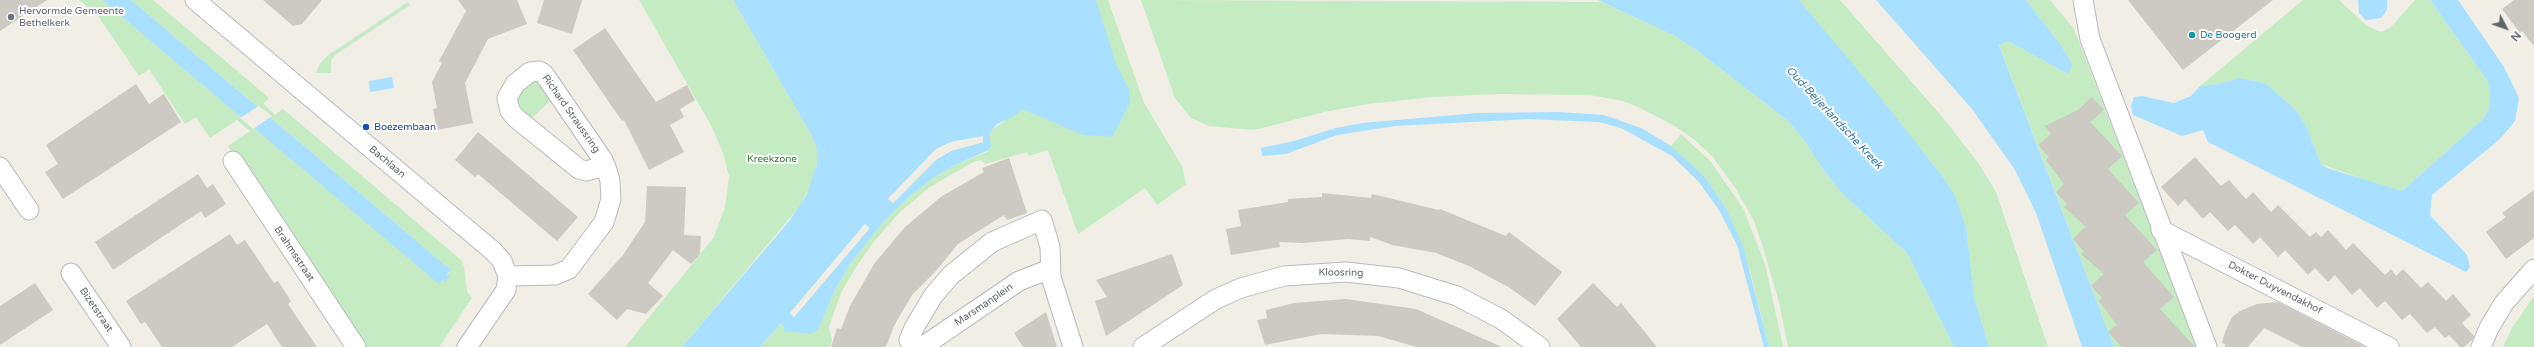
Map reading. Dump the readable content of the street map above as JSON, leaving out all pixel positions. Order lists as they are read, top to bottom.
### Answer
{
  "streets": {
    "street": [
      "Richard Straussring",
      "Bachlaan",
      "Brahmsstraat",
      "Kloosring",
      "Dokter Duyvendakhof",
      "Marsmanplein",
      "Bizetstraat"
    ]
  },
  "crossings": [
    ["Richard Straussring", "Bachlaan"]
  ],
  "water": ["Oud-Beijerlandsche Kreek"],
  "parks": ["Kreekzone"],
  "places": ["Hervormde Gemeente Bethelkerk", "De Boogerd", "Boezembaan"],
  "north": "bottom right"
}
